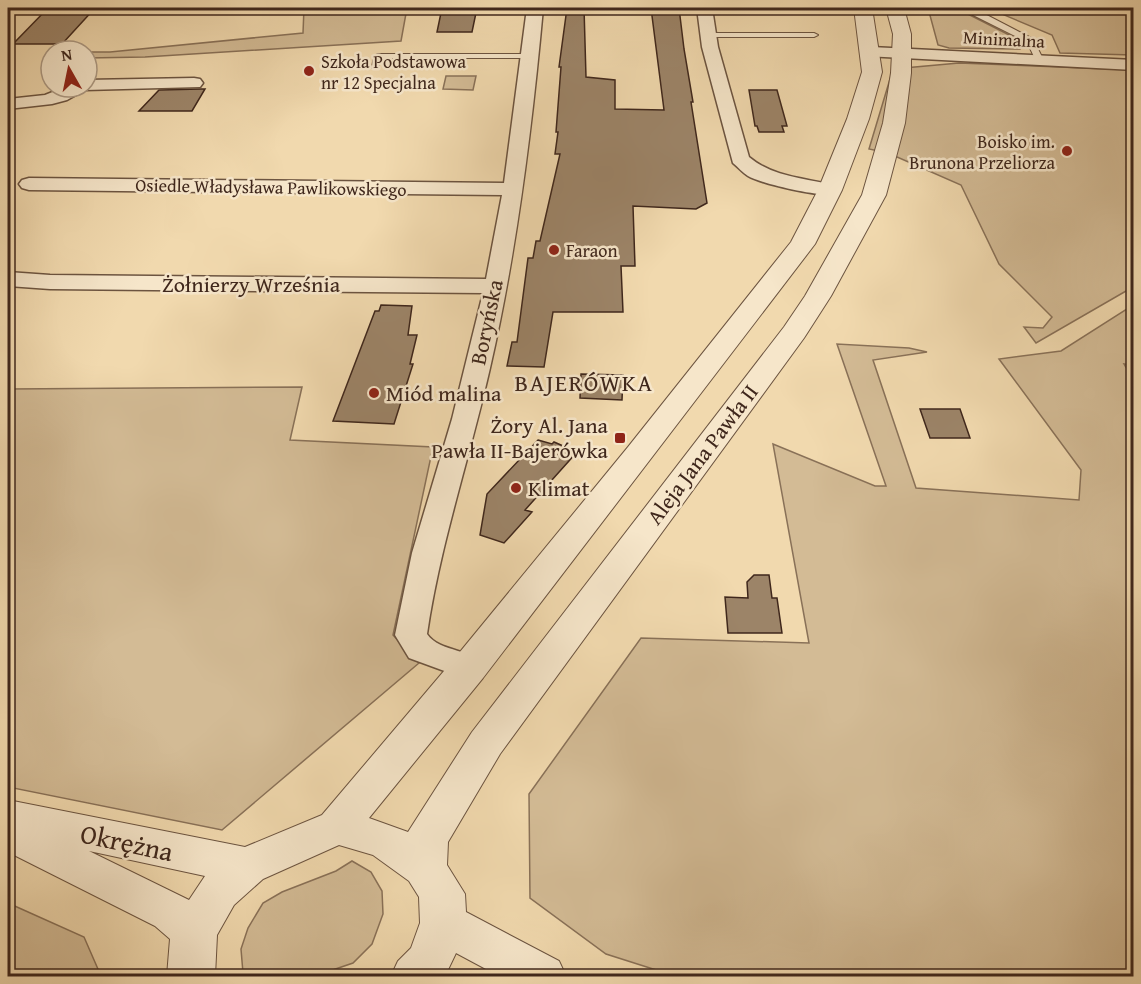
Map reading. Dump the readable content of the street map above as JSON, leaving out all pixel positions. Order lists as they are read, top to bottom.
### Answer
{
  "streets": {
    "street": [
      "Minimalna",
      "Osiedle Władysława Pawlikowskiego",
      "Żołnierzy Września",
      "Boryńska",
      "Aleja Jana Pawła II",
      "Okrężna"
    ]
  },
  "crossings": [
    ["Minimalna", "Aleja Jana Pawła II"],
    ["Osiedle Władysława Pawlikowskiego", "Boryńska"],
    ["Żołnierzy Września", "Boryńska"],
    ["Boryńska", "Aleja Jana Pawła II"]
  ],
  "districts": ["BAJERÓWKA"],
  "places": {
    "other": [
      "Szkoła Podstawowa nr 12 Specjalna",
      "Boisko im. Brunona Przeliorza",
      "Faraon",
      "Miód malina",
      "Klimat"
    ],
    "transit": ["Żory Al. Jana Pawła II-Bajerówka"]
  },
  "north": "top"
}
